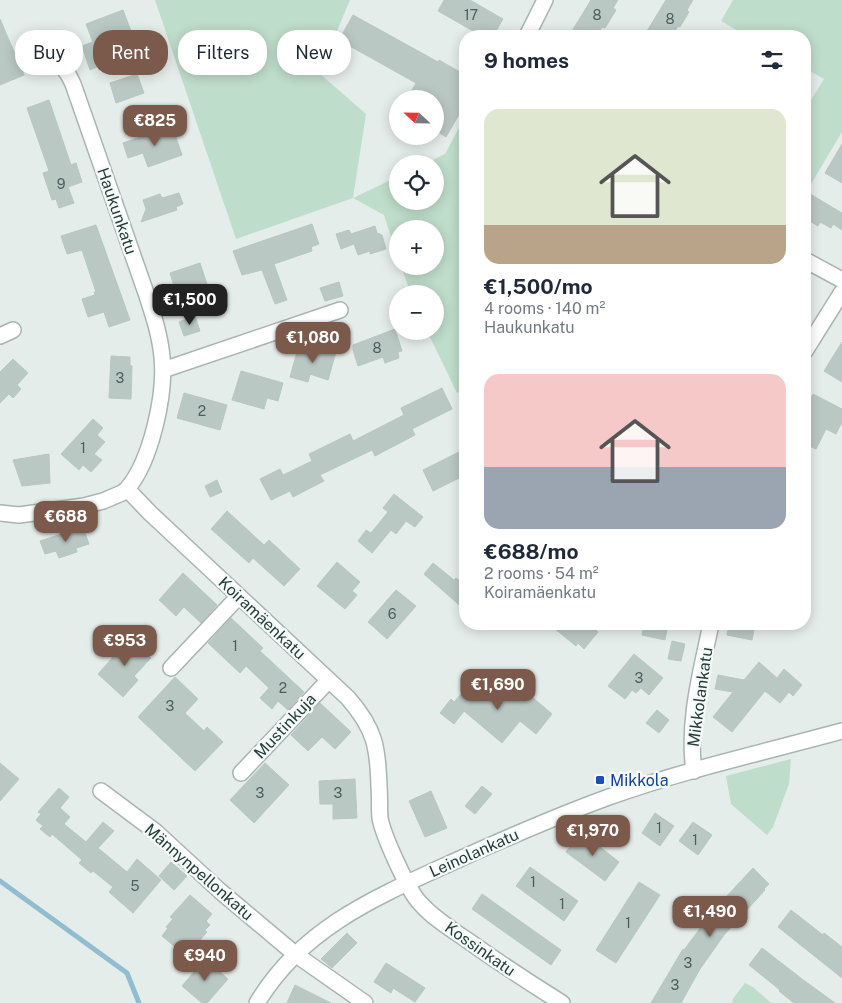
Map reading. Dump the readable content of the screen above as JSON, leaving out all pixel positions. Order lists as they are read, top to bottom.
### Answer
{
  "streets": {
    "street": [
      "Haukunkatu",
      "Koiramäenkatu",
      "Mikkolankatu",
      "Mustinkuja",
      "Leinolankatu",
      "Männynpellonkatu",
      "Kossinkatu"
    ]
  },
  "crossings": [
    ["Haukunkatu", "Koiramäenkatu"],
    ["Koiramäenkatu", "Mustinkuja"],
    ["Koiramäenkatu", "Leinolankatu"],
    ["Koiramäenkatu", "Kossinkatu"],
    ["Mikkolankatu", "Leinolankatu"],
    ["Leinolankatu", "Männynpellonkatu"],
    ["Leinolankatu", "Kossinkatu"]
  ],
  "places": {
    "transit": ["Mikkola"]
  },
  "house_numbers": [
    "17",
    "8",
    "8",
    "9",
    "8",
    "3",
    "2",
    "1",
    "6",
    "1",
    "3",
    "2",
    "3",
    "3",
    "3",
    "1",
    "1",
    "1",
    "5",
    "1",
    "1",
    "3",
    "3"
  ],
  "north": "left",
  "page": {
    "chip": [
      "Buy",
      "Rent",
      "Filters",
      "New"
    ],
    "heading": "9 homes",
    "map_buttons": ["+", "−"],
    "list": [
      {
        "name": "€1,500/mo",
        "note": "4 rooms · 140 m² · Haukunkatu"
      },
      {
        "name": "€688/mo",
        "note": "2 rooms · 54 m² · Koiramäenkatu"
      }
    ],
    "price": [
      "€825",
      "€1,500",
      "€1,080",
      "€688",
      "€953",
      "€1,690",
      "€1,970",
      "€1,490",
      "€940"
    ]
  }
}
